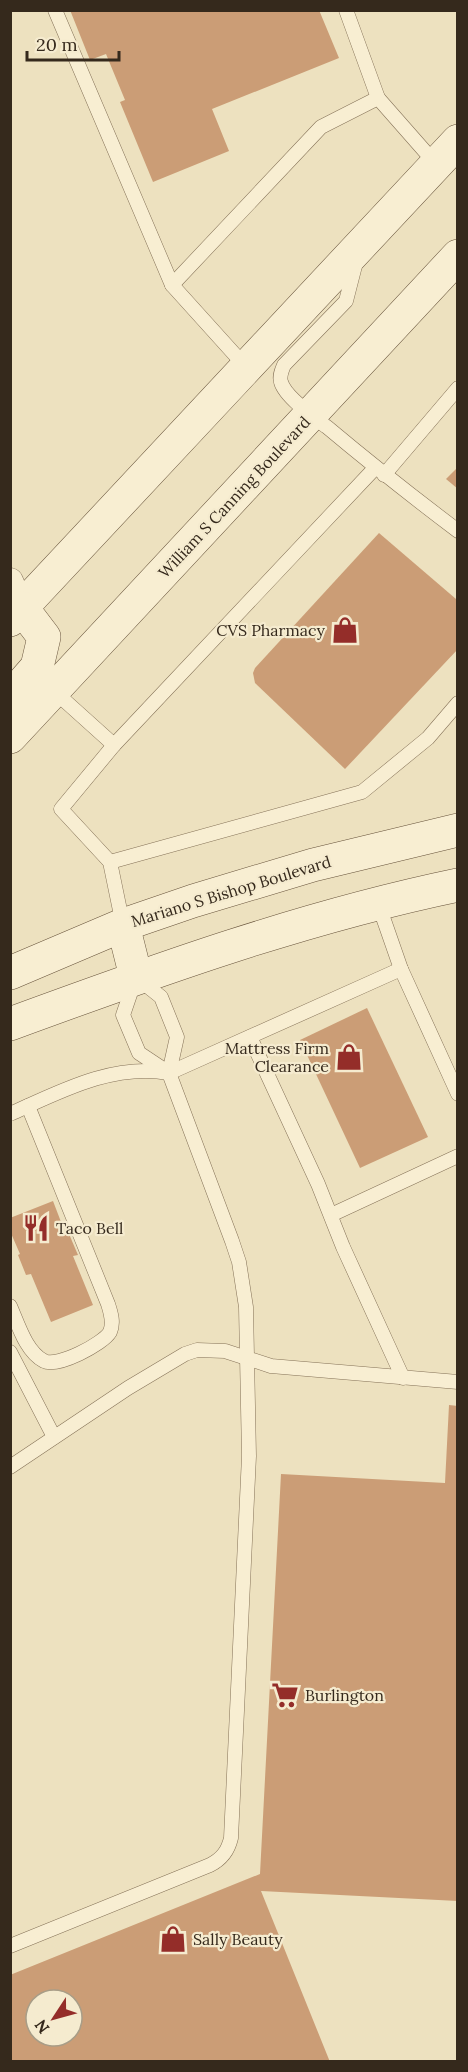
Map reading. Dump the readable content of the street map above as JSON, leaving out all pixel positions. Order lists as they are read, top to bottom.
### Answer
{
  "streets": {
    "main road": ["William S Canning Boulevard", "Mariano S Bishop Boulevard"]
  },
  "places": {
    "shop": ["CVS Pharmacy", "Mattress Firm Clearance", "Sally Beauty"],
    "restaurant": ["Taco Bell"],
    "supermarket": ["Burlington"]
  },
  "scale_bar": "20 m",
  "north": "bottom left"
}
